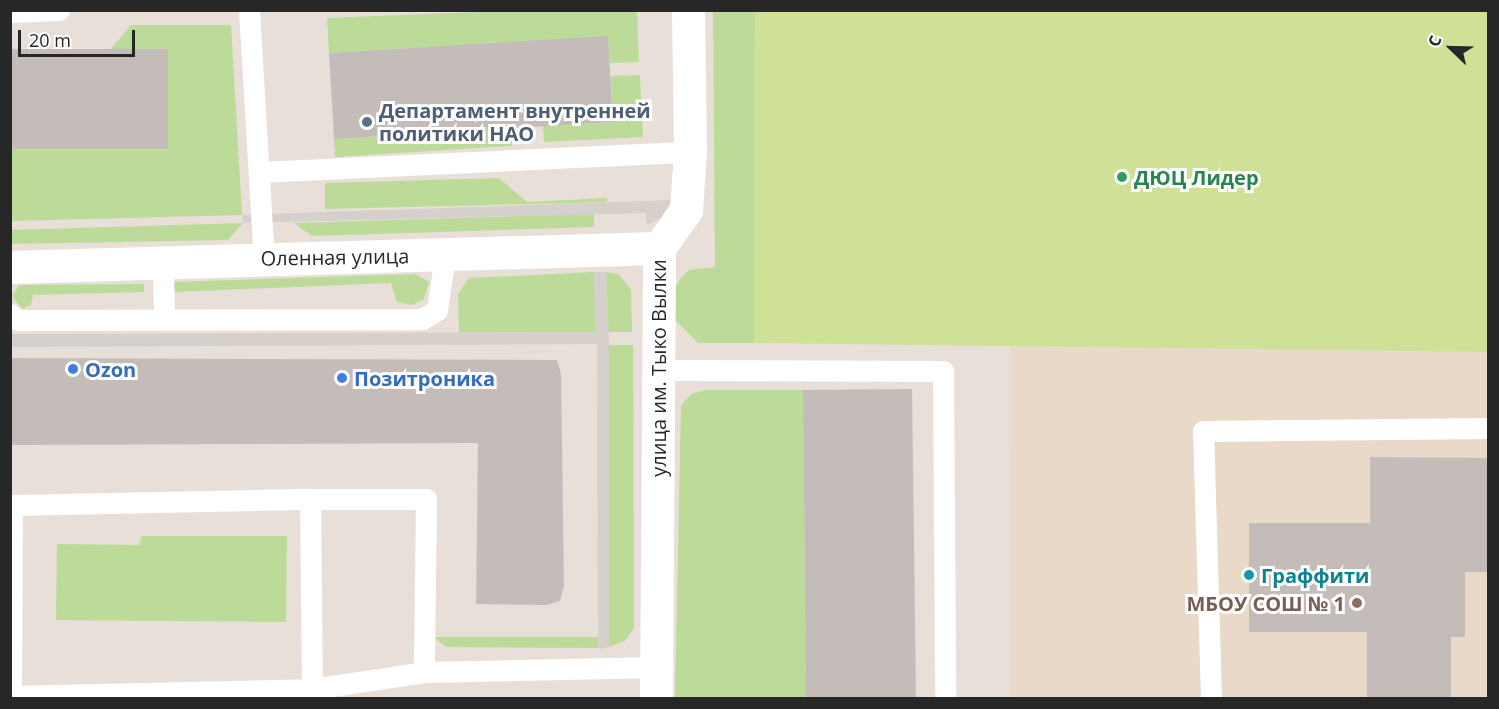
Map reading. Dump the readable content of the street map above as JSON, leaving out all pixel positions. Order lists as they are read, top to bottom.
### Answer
{
  "streets": {
    "street": ["Оленная улица", "улица им. Тыко Вылки"]
  },
  "crossings": [
    ["Оленная улица", "улица им. Тыко Вылки"]
  ],
  "places": [
    "Департамент внутренней политики НАО",
    "ДЮЦ Лидер",
    "Ozon",
    "Позитроника",
    "Граффити",
    "МБОУ СОШ № 1"
  ],
  "scale_bar": "20 m",
  "north": "top left"
}
